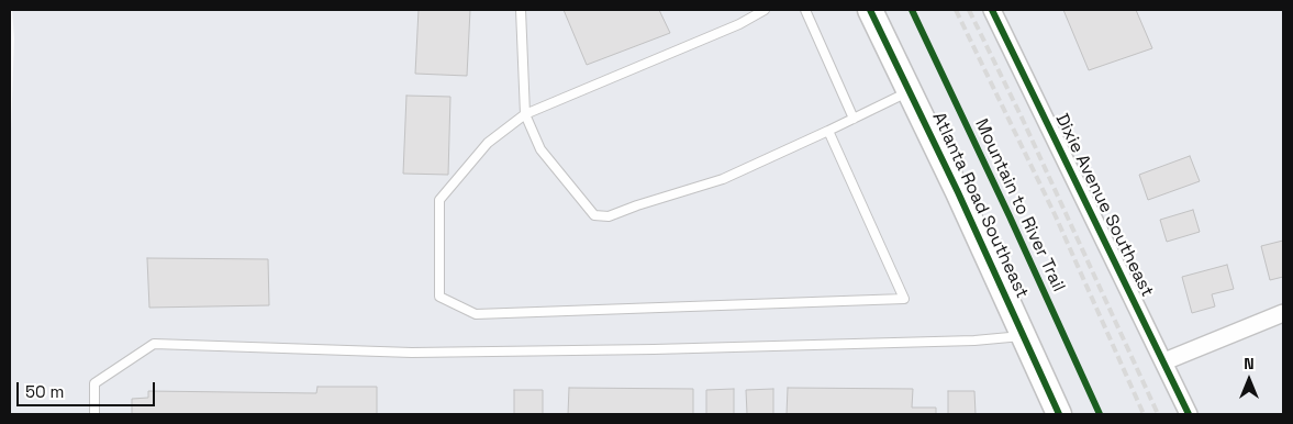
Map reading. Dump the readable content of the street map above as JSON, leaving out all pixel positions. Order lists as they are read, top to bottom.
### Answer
{
  "streets": {
    "main road": ["Atlanta Road Southeast"],
    "street": ["Dixie Avenue Southeast"],
    "cycle path": ["Mountain to River Trail"]
  },
  "scale_bar": "50 m",
  "north": "top"
}
